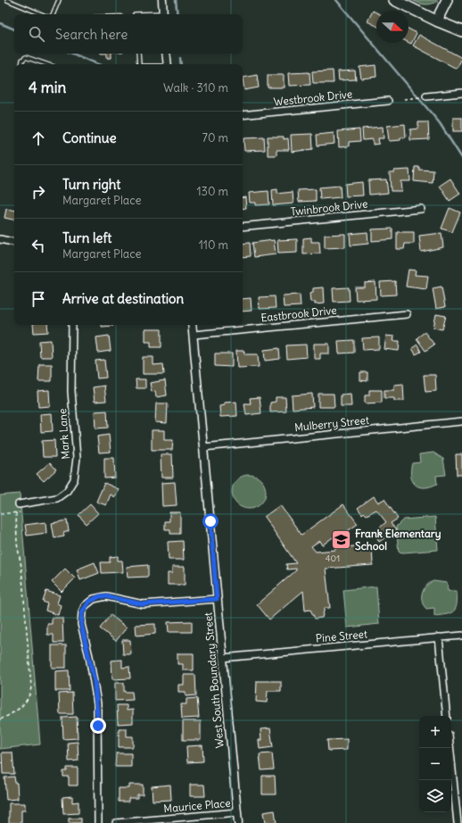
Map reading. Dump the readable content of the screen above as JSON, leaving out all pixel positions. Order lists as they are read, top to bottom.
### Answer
{
  "streets": {
    "street": [
      "Westbrook Drive",
      "Twinbrook Drive",
      "Eastbrook Drive",
      "Mulberry Street",
      "Mark Lane",
      "Pine Street",
      "West South Boundary Street",
      "Maurice Place"
    ]
  },
  "crossings": [
    ["Eastbrook Drive", "West South Boundary Street"],
    ["Mulberry Street", "West South Boundary Street"],
    ["Pine Street", "West South Boundary Street"],
    ["West South Boundary Street", "Maurice Place"]
  ],
  "places": {
    "school or university": ["Frank Elementary School"]
  },
  "house_numbers": ["401"],
  "north": "right",
  "page": {
    "search": "Search here",
    "heading": ["4 min", "Walk · 310 m"],
    "list": [
      ["Continue", "70 m"],
      ["Turn right", "Margaret Place", "130 m"],
      ["Turn left", "Margaret Place", "110 m"],
      "Arrive at destination"
    ],
    "map_buttons": ["+", "−"]
  }
}
